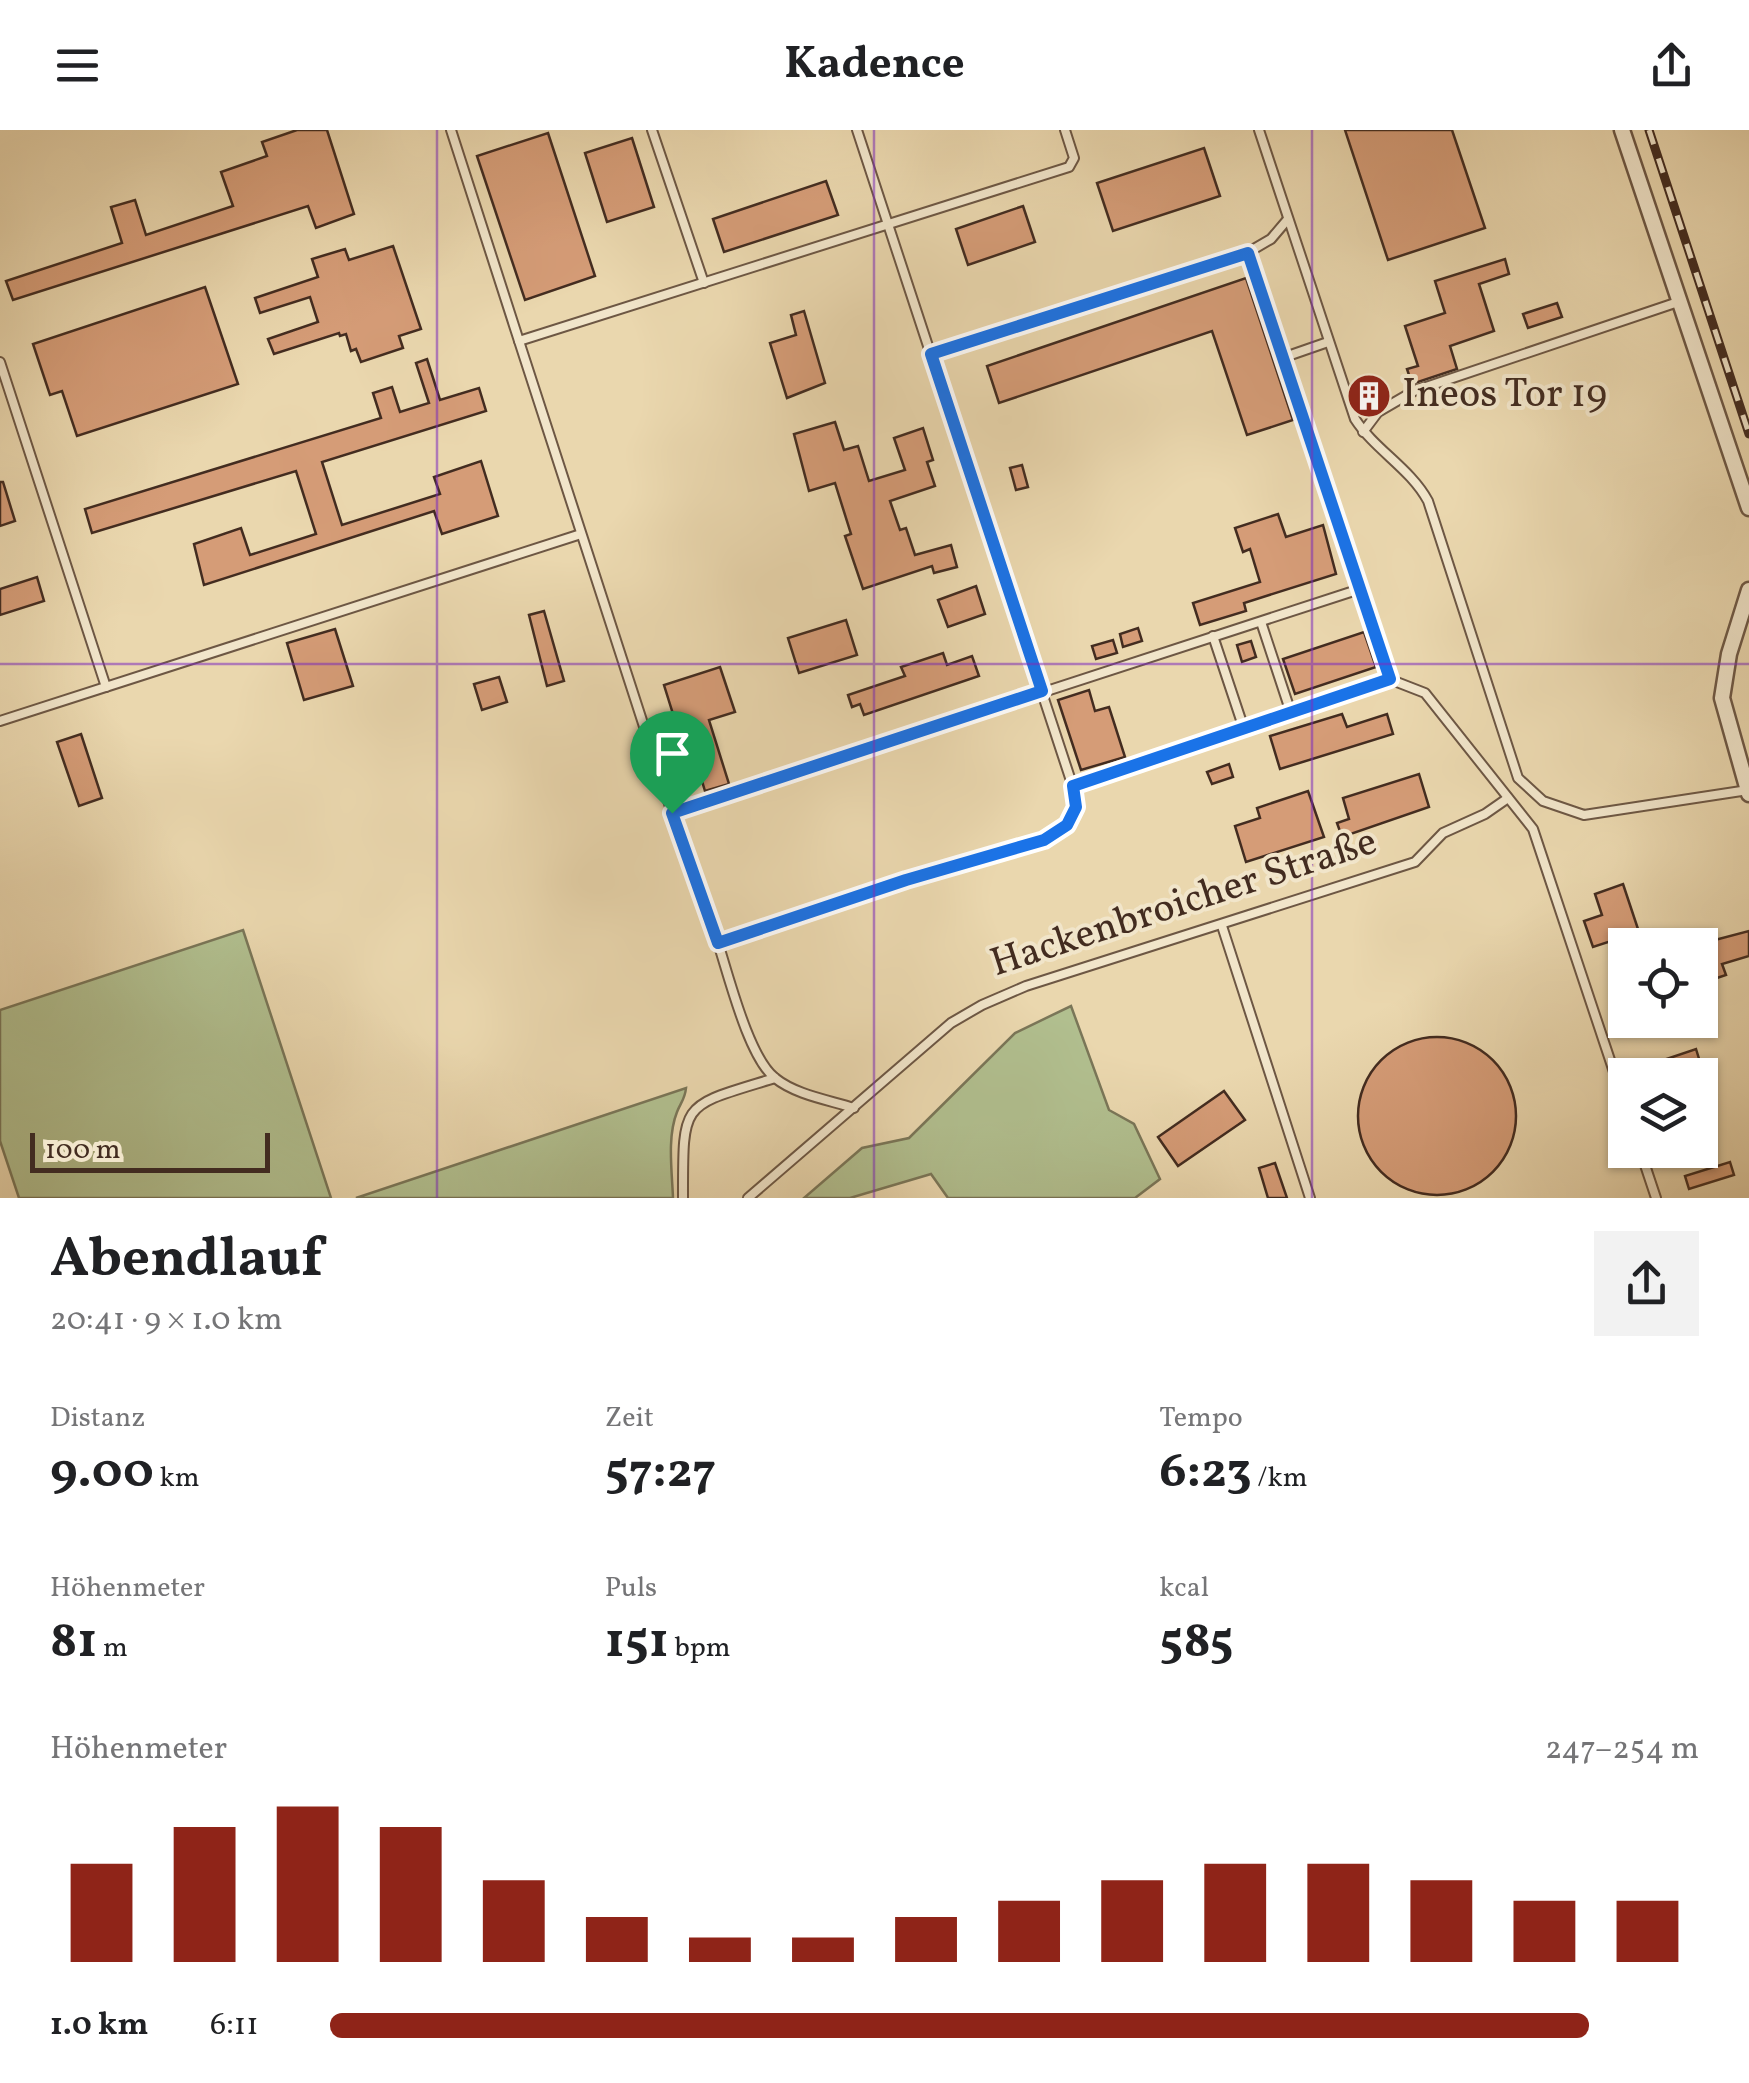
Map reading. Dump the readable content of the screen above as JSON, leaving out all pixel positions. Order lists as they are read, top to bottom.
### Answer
{
  "streets": {
    "lane": ["Hackenbroicher Straße"]
  },
  "places": {
    "building": ["Ineos Tor 19"]
  },
  "scale_bar": "100 m",
  "page": {
    "header": "Kadence",
    "scale": "100 m",
    "heading": ["Abendlauf", "20:41 · 9 × 1.0 km"],
    "stats": [
      ["Distanz", "9.00 km"],
      ["Zeit", "57:27"],
      ["Tempo", "6:23 /km"],
      ["Höhenmeter", "81 m"],
      ["Puls", "151 bpm"],
      ["kcal", "585"]
    ],
    "chart": ["Höhenmeter", "247–254 m"],
    "list": [
      {
        "name": "1.0 km",
        "note": "6:11"
      }
    ]
  }
}
